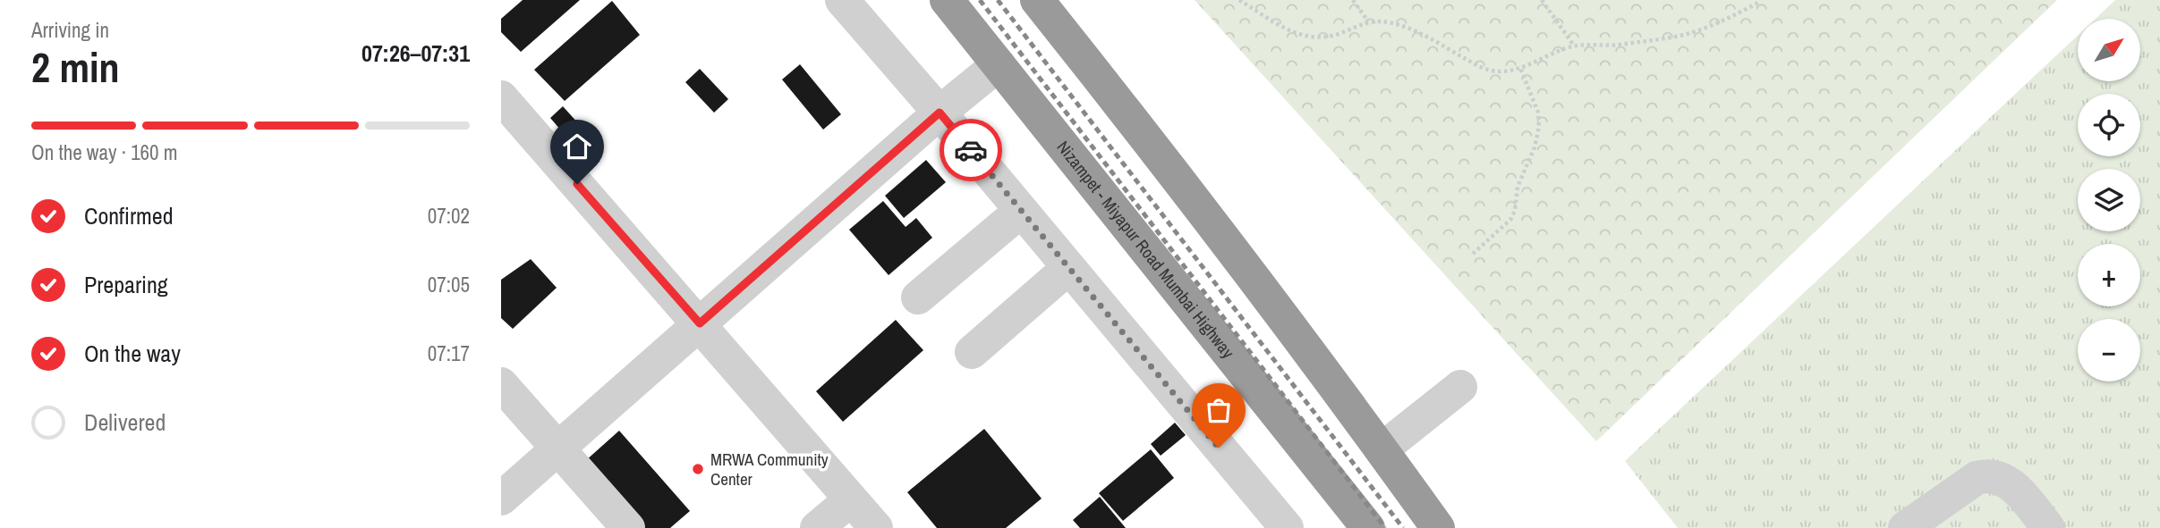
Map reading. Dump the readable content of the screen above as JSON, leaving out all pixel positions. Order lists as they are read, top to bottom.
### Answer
{
  "streets": {
    "highway": ["Nizampet - Miyapur Road Mumbai Highway"]
  },
  "places": ["MRWA Community Center"],
  "north": "top right",
  "page": {
    "heading": ["2 min", "Arriving in", "07:26–07:31"],
    "map_buttons": ["+", "−"],
    "bar": "On the way · 160 m",
    "list": [
      ["Confirmed", "07:02"],
      ["Preparing", "07:05"],
      ["On the way", "07:17"],
      "Delivered"
    ]
  }
}
